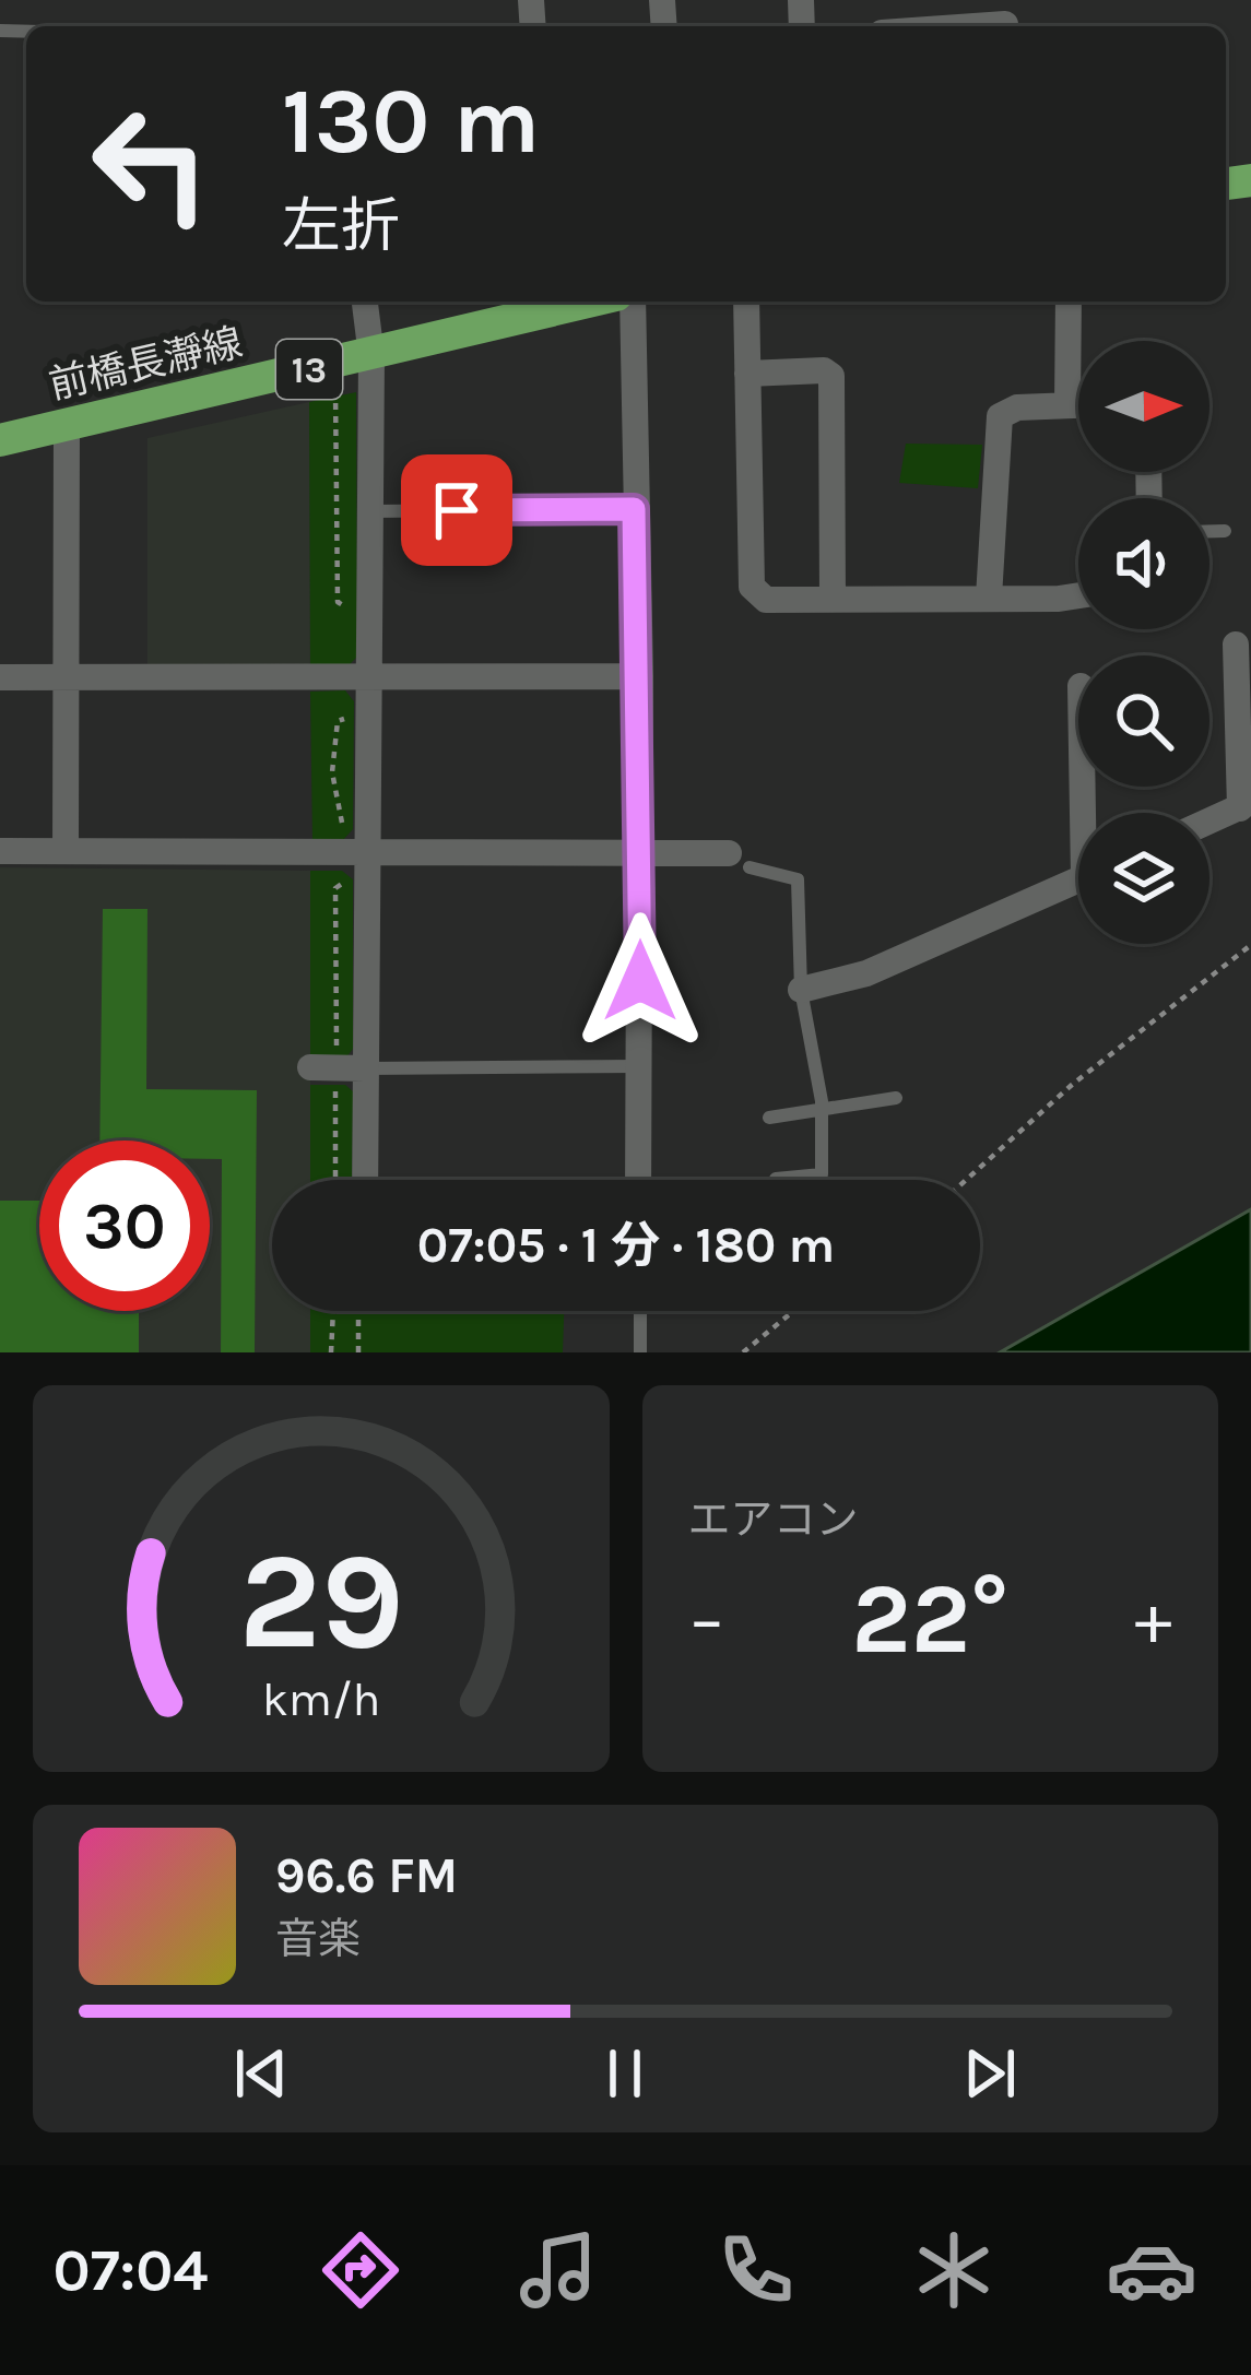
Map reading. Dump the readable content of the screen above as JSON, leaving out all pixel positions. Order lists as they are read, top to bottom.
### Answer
{
  "streets": {
    "main road": ["前橋長瀞線", "13"]
  },
  "north": "right",
  "page": {
    "turn": ["130 m", "左折"],
    "limit": "30",
    "trip": "07:05 · 1 分 · 180 m",
    "tile": "エアコン",
    "heat": ["−", "22°", "+"],
    "song": ["96.6 FM", "音楽"],
    "tabs": "07:04",
    "gauge": ["29", "km/h"]
  }
}
